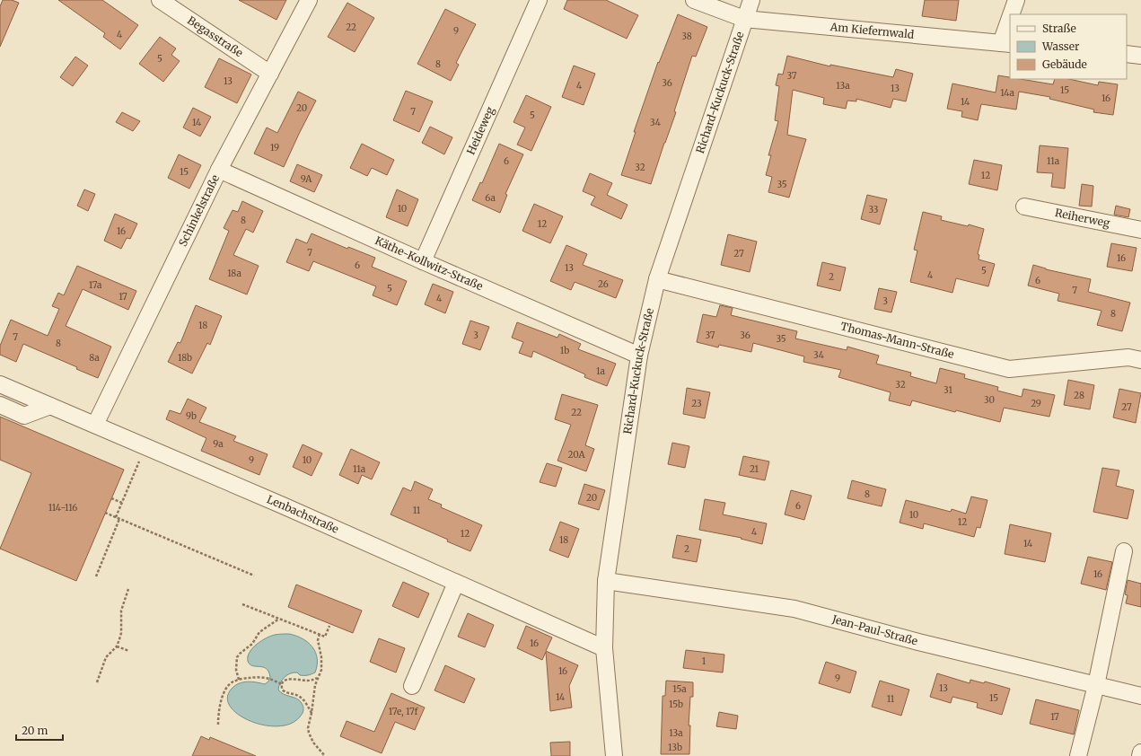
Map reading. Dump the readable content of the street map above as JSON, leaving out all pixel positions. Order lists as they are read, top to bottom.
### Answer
{
  "streets": {
    "street": [
      "Am Kiefernwald",
      "Begasstraße",
      "Richard-Kuckuck-Straße",
      "Heideweg",
      "Schinkelstraße",
      "Reiherweg",
      "Käthe-Kollwitz-Straße",
      "Thomas-Mann-Straße",
      "Lenbachstraße",
      "Jean-Paul-Straße"
    ]
  },
  "crossings": [
    ["Am Kiefernwald", "Richard-Kuckuck-Straße"],
    ["Begasstraße", "Schinkelstraße"],
    ["Richard-Kuckuck-Straße", "Käthe-Kollwitz-Straße"],
    ["Richard-Kuckuck-Straße", "Thomas-Mann-Straße"],
    ["Richard-Kuckuck-Straße", "Lenbachstraße"],
    ["Richard-Kuckuck-Straße", "Jean-Paul-Straße"],
    ["Heideweg", "Käthe-Kollwitz-Straße"],
    ["Schinkelstraße", "Käthe-Kollwitz-Straße"],
    ["Schinkelstraße", "Lenbachstraße"]
  ],
  "house_numbers": [
    "22",
    "9",
    "4",
    "38",
    "5",
    "8",
    "37",
    "13",
    "36",
    "4",
    "13a",
    "13",
    "15",
    "14a",
    "16",
    "14",
    "20",
    "7",
    "5",
    "14",
    "34",
    "19",
    "6",
    "11a",
    "32",
    "15",
    "12",
    "9A",
    "35",
    "6a",
    "10",
    "33",
    "8",
    "12",
    "16",
    "7",
    "27",
    "16",
    "6",
    "13",
    "5",
    "18a",
    "4",
    "2",
    "6",
    "26",
    "17a",
    "5",
    "7",
    "17",
    "4",
    "3",
    "8",
    "18",
    "3",
    "37",
    "36",
    "7",
    "35",
    "8",
    "1b",
    "34",
    "8a",
    "18b",
    "1a",
    "32",
    "31",
    "28",
    "30",
    "23",
    "29",
    "27",
    "22",
    "9b",
    "9a",
    "20A",
    "9",
    "10",
    "11a",
    "21",
    "8",
    "20",
    "6",
    "114-116",
    "11",
    "10",
    "12",
    "4",
    "12",
    "18",
    "14",
    "2",
    "16",
    "16",
    "1",
    "16",
    "9",
    "13",
    "15a",
    "14",
    "15",
    "11",
    "15b",
    "17e, 17f",
    "17",
    "13a",
    "13b"
  ],
  "legend": ["Straße", "Wasser", "Gebäude"],
  "scale_bar": "20 m"
}
